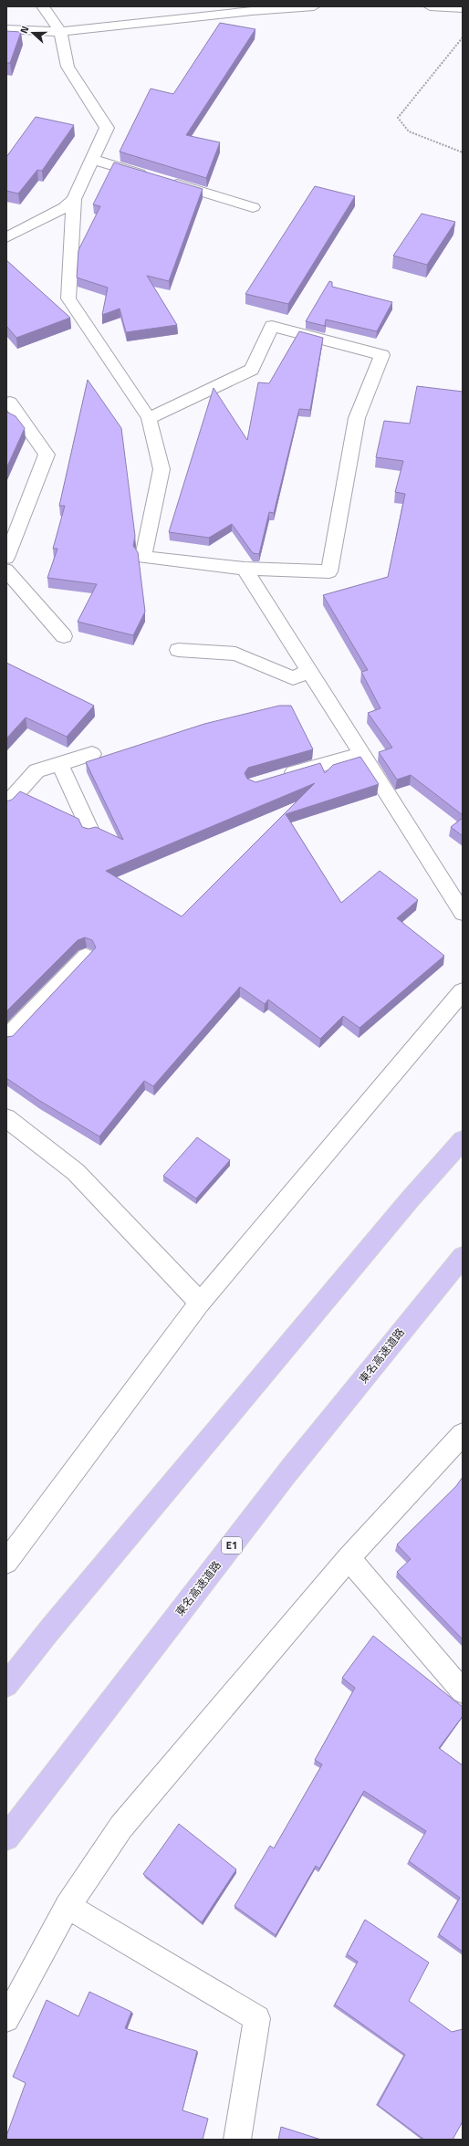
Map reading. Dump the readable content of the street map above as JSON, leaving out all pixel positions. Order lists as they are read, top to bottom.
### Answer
{
  "streets": {
    "highway": ["東名高速道路", "E1"]
  },
  "north": "left"
}
